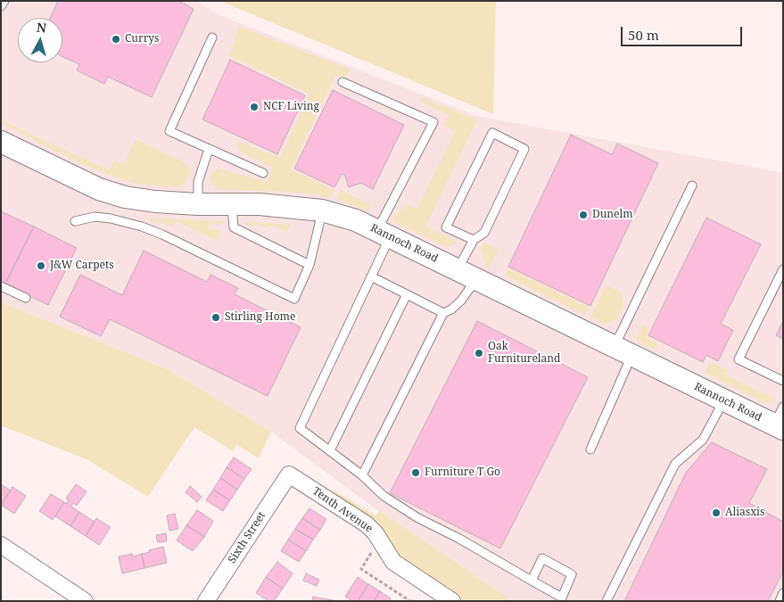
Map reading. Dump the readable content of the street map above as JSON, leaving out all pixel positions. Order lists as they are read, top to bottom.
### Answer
{
  "streets": {
    "street": ["Rannoch Road", "Tenth Avenue", "Sixth Street"]
  },
  "crossings": [
    ["Tenth Avenue", "Sixth Street"]
  ],
  "places": [
    "Currys",
    "NCF Living",
    "Dunelm",
    "J&W Carpets",
    "Stirling Home",
    "Oak Furnitureland",
    "Furniture T Go",
    "Aliasxis"
  ],
  "scale_bar": "50 m",
  "north": "top"
}
